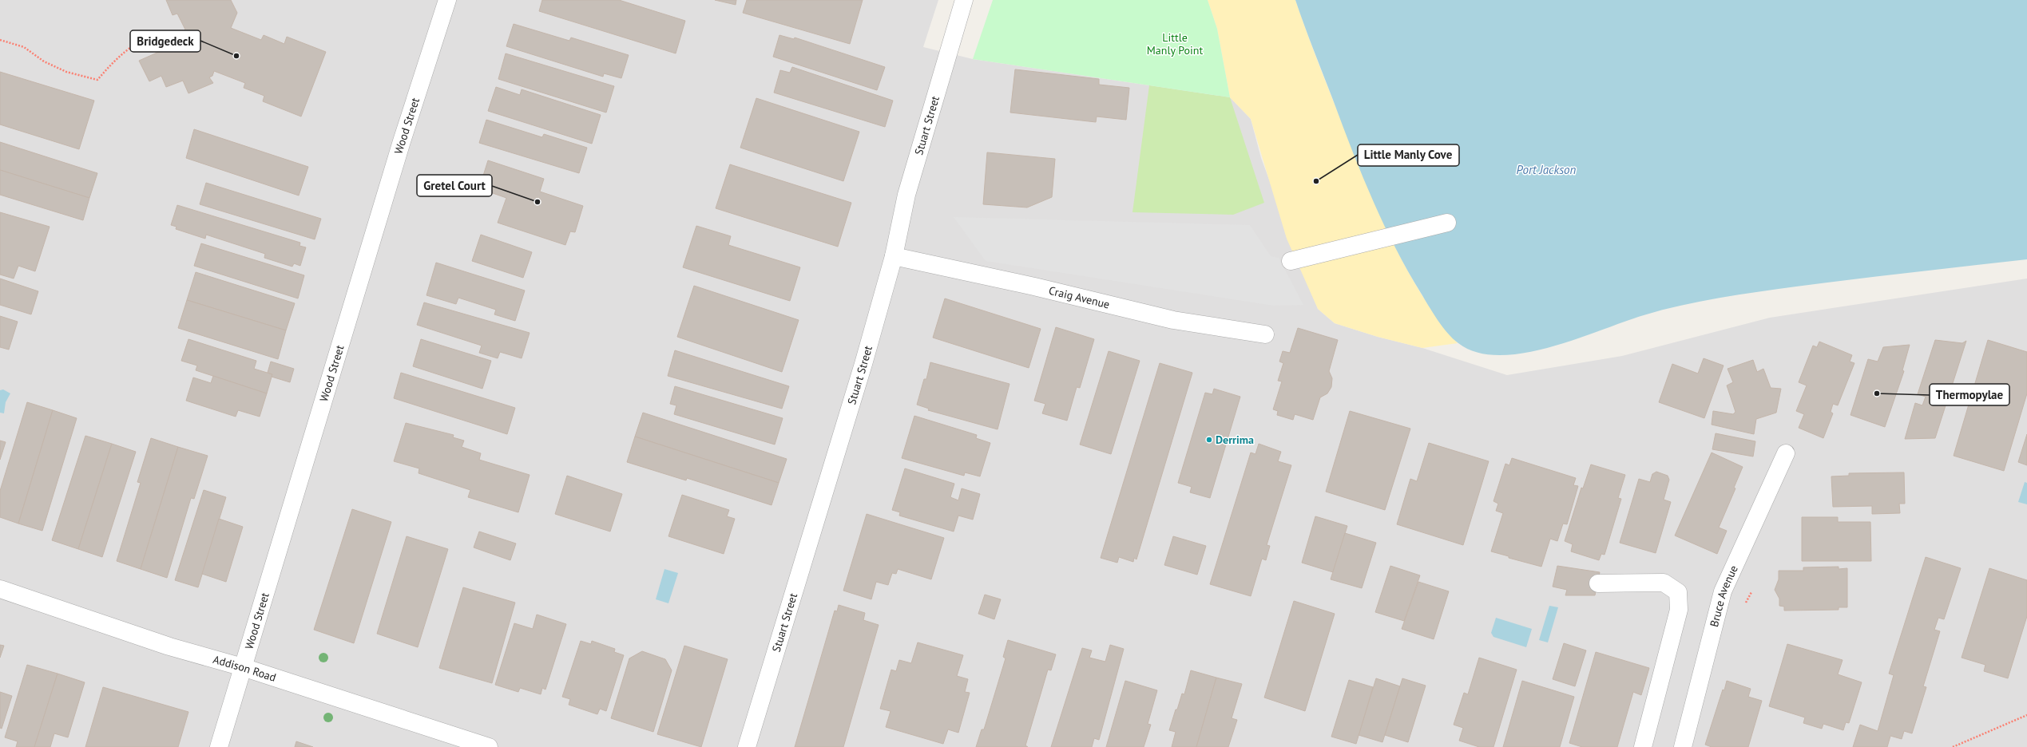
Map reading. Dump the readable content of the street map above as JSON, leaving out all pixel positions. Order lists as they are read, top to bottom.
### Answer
{
  "streets": {
    "street": [
      "Wood Street",
      "Stuart Street",
      "Craig Avenue",
      "Bruce Avenue",
      "Addison Road"
    ]
  },
  "crossings": [
    ["Wood Street", "Addison Road"],
    ["Stuart Street", "Craig Avenue"]
  ],
  "water": ["Port Jackson"],
  "parks": ["Little Manly Point"],
  "places": [
    "Bridgedeck",
    "Little Manly Cove",
    "Gretel Court",
    "Thermopylae",
    "Derrima"
  ]
}
